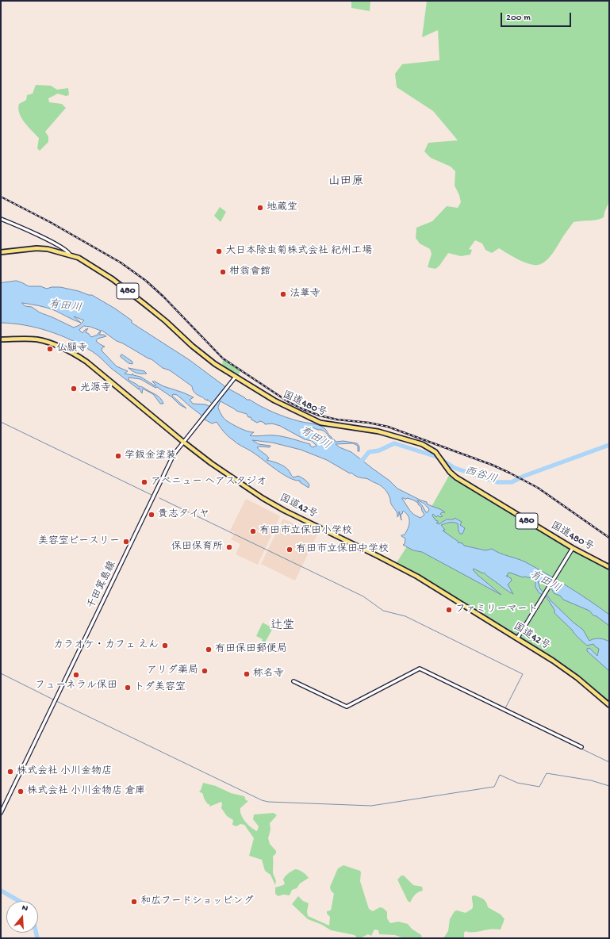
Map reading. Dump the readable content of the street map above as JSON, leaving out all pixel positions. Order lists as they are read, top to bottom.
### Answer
{
  "streets": {
    "highway": ["480", "国道480号", "国道42号"],
    "street": ["千田箕島線"]
  },
  "crossings": [
    ["国道480号", "千田箕島線"],
    ["国道42号", "千田箕島線"]
  ],
  "districts": ["山田原", "辻堂"],
  "water": ["有田川", "西谷川"],
  "places": [
    "地蔵堂",
    "大日本除虫菊株式会社 紀州工場",
    "柑翁會館",
    "法華寺",
    "仏願寺",
    "光源寺",
    "学鈑金塗装",
    "アベニュー ヘアスタジオ",
    "貴志タイヤ",
    "有田市立保田小学校",
    "美容室ピースリー",
    "保田保育所",
    "有田市立保田中学校",
    "ファミリーマート",
    "カラオケ・カフェ えん",
    "有田保田郵便局",
    "アリダ薬局",
    "称名寺",
    "フューネラル保田",
    "トダ美容室",
    "株式会社 小川金物店",
    "株式会社 小川金物店 倉庫",
    "和広フードショッピング"
  ],
  "scale_bar": "200 m",
  "north": "top"
}
